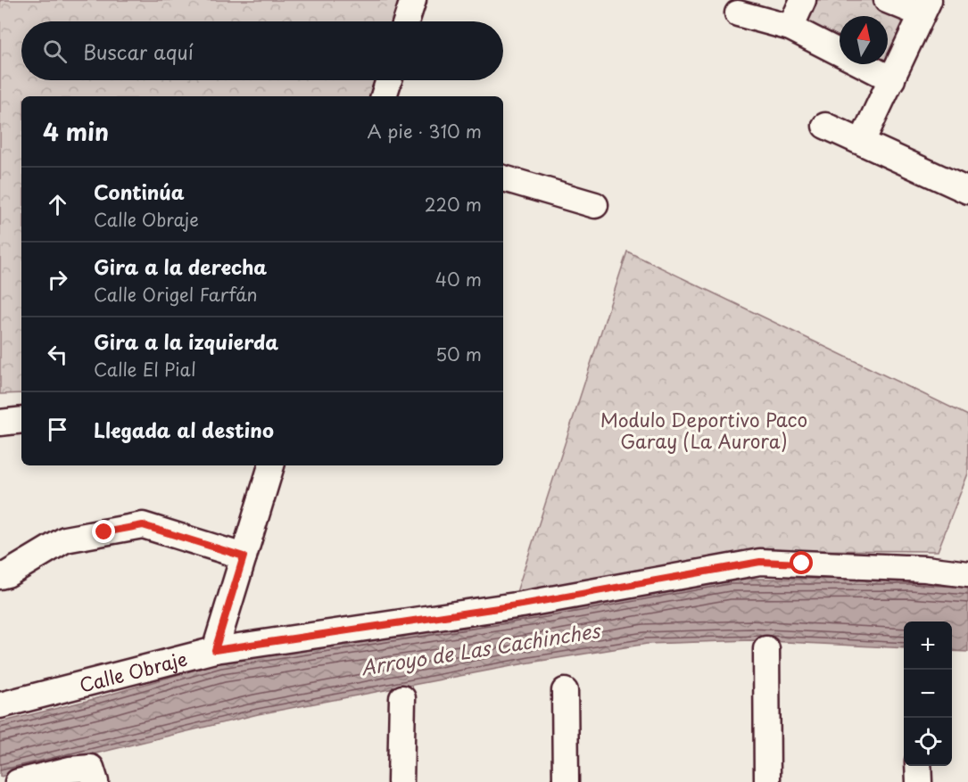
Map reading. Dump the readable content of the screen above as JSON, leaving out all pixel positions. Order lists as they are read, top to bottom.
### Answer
{
  "streets": {
    "street": ["Calle Obraje"]
  },
  "water": ["Arroyo de Las Cachinches"],
  "parks": ["Modulo Deportivo Paco Garay (La Aurora)"],
  "north": "top",
  "page": {
    "search": "Buscar aquí",
    "heading": ["4 min", "A pie · 310 m"],
    "list": [
      ["Continúa", "Calle Obraje", "220 m"],
      ["Gira a la derecha", "Calle Origel Farfán", "40 m"],
      ["Gira a la izquierda", "Calle El Pial", "50 m"],
      "Llegada al destino"
    ],
    "map_buttons": ["+", "−"]
  }
}
